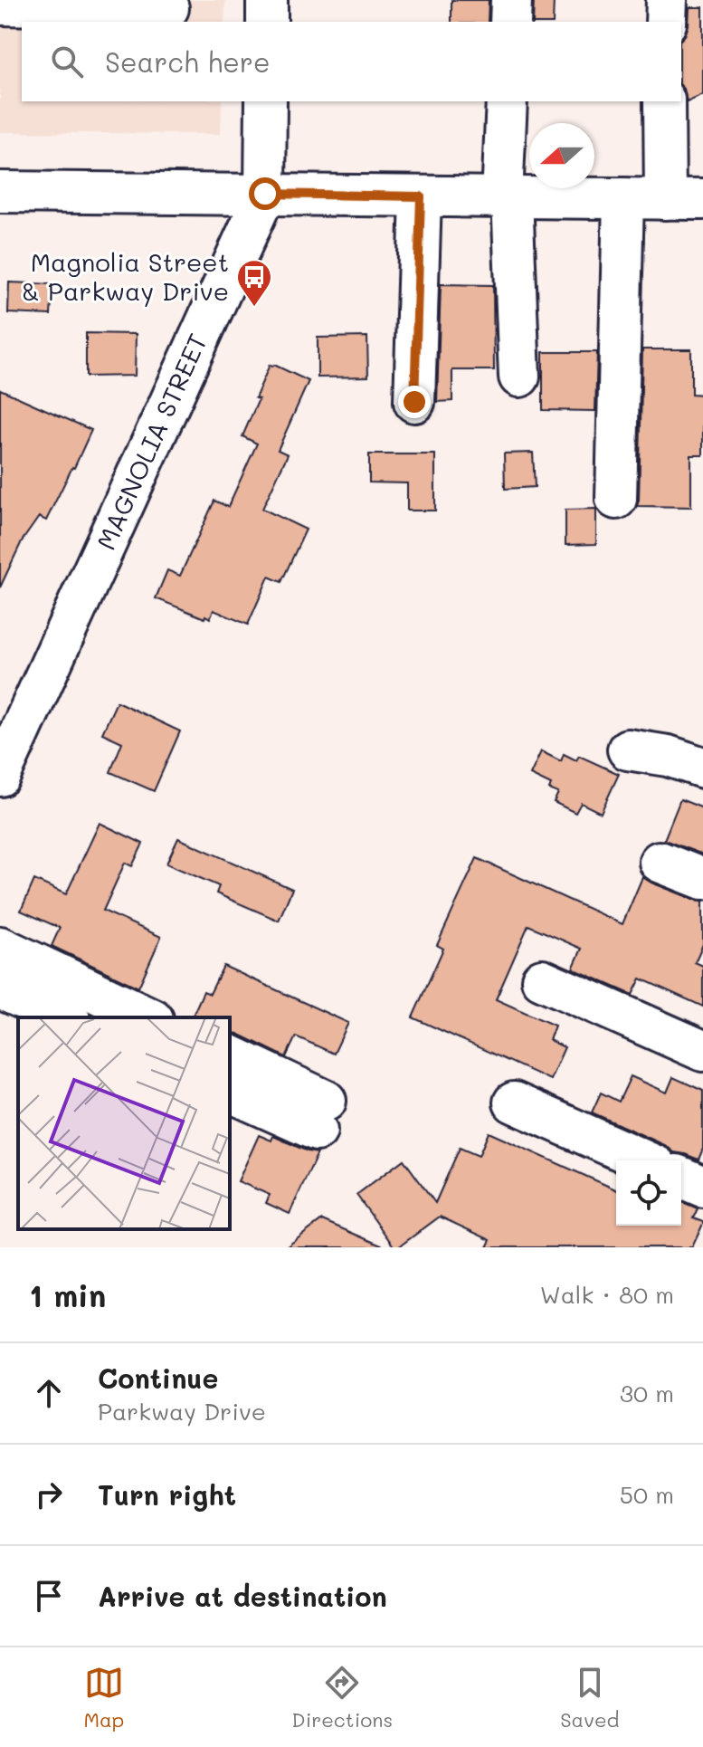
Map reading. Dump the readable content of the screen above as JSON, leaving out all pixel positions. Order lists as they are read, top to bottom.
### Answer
{
  "streets": {
    "street": ["MAGNOLIA STREET"]
  },
  "places": {
    "bus stop": ["Magnolia Street & Parkway Drive"]
  },
  "north": "left",
  "page": {
    "search": "Search here",
    "heading": ["1 min", "Walk · 80 m"],
    "list": [
      ["Continue", "Parkway Drive", "30 m"],
      ["Turn right", "50 m"],
      "Arrive at destination"
    ],
    "nav": ["Map", "Directions", "Saved"]
  }
}
